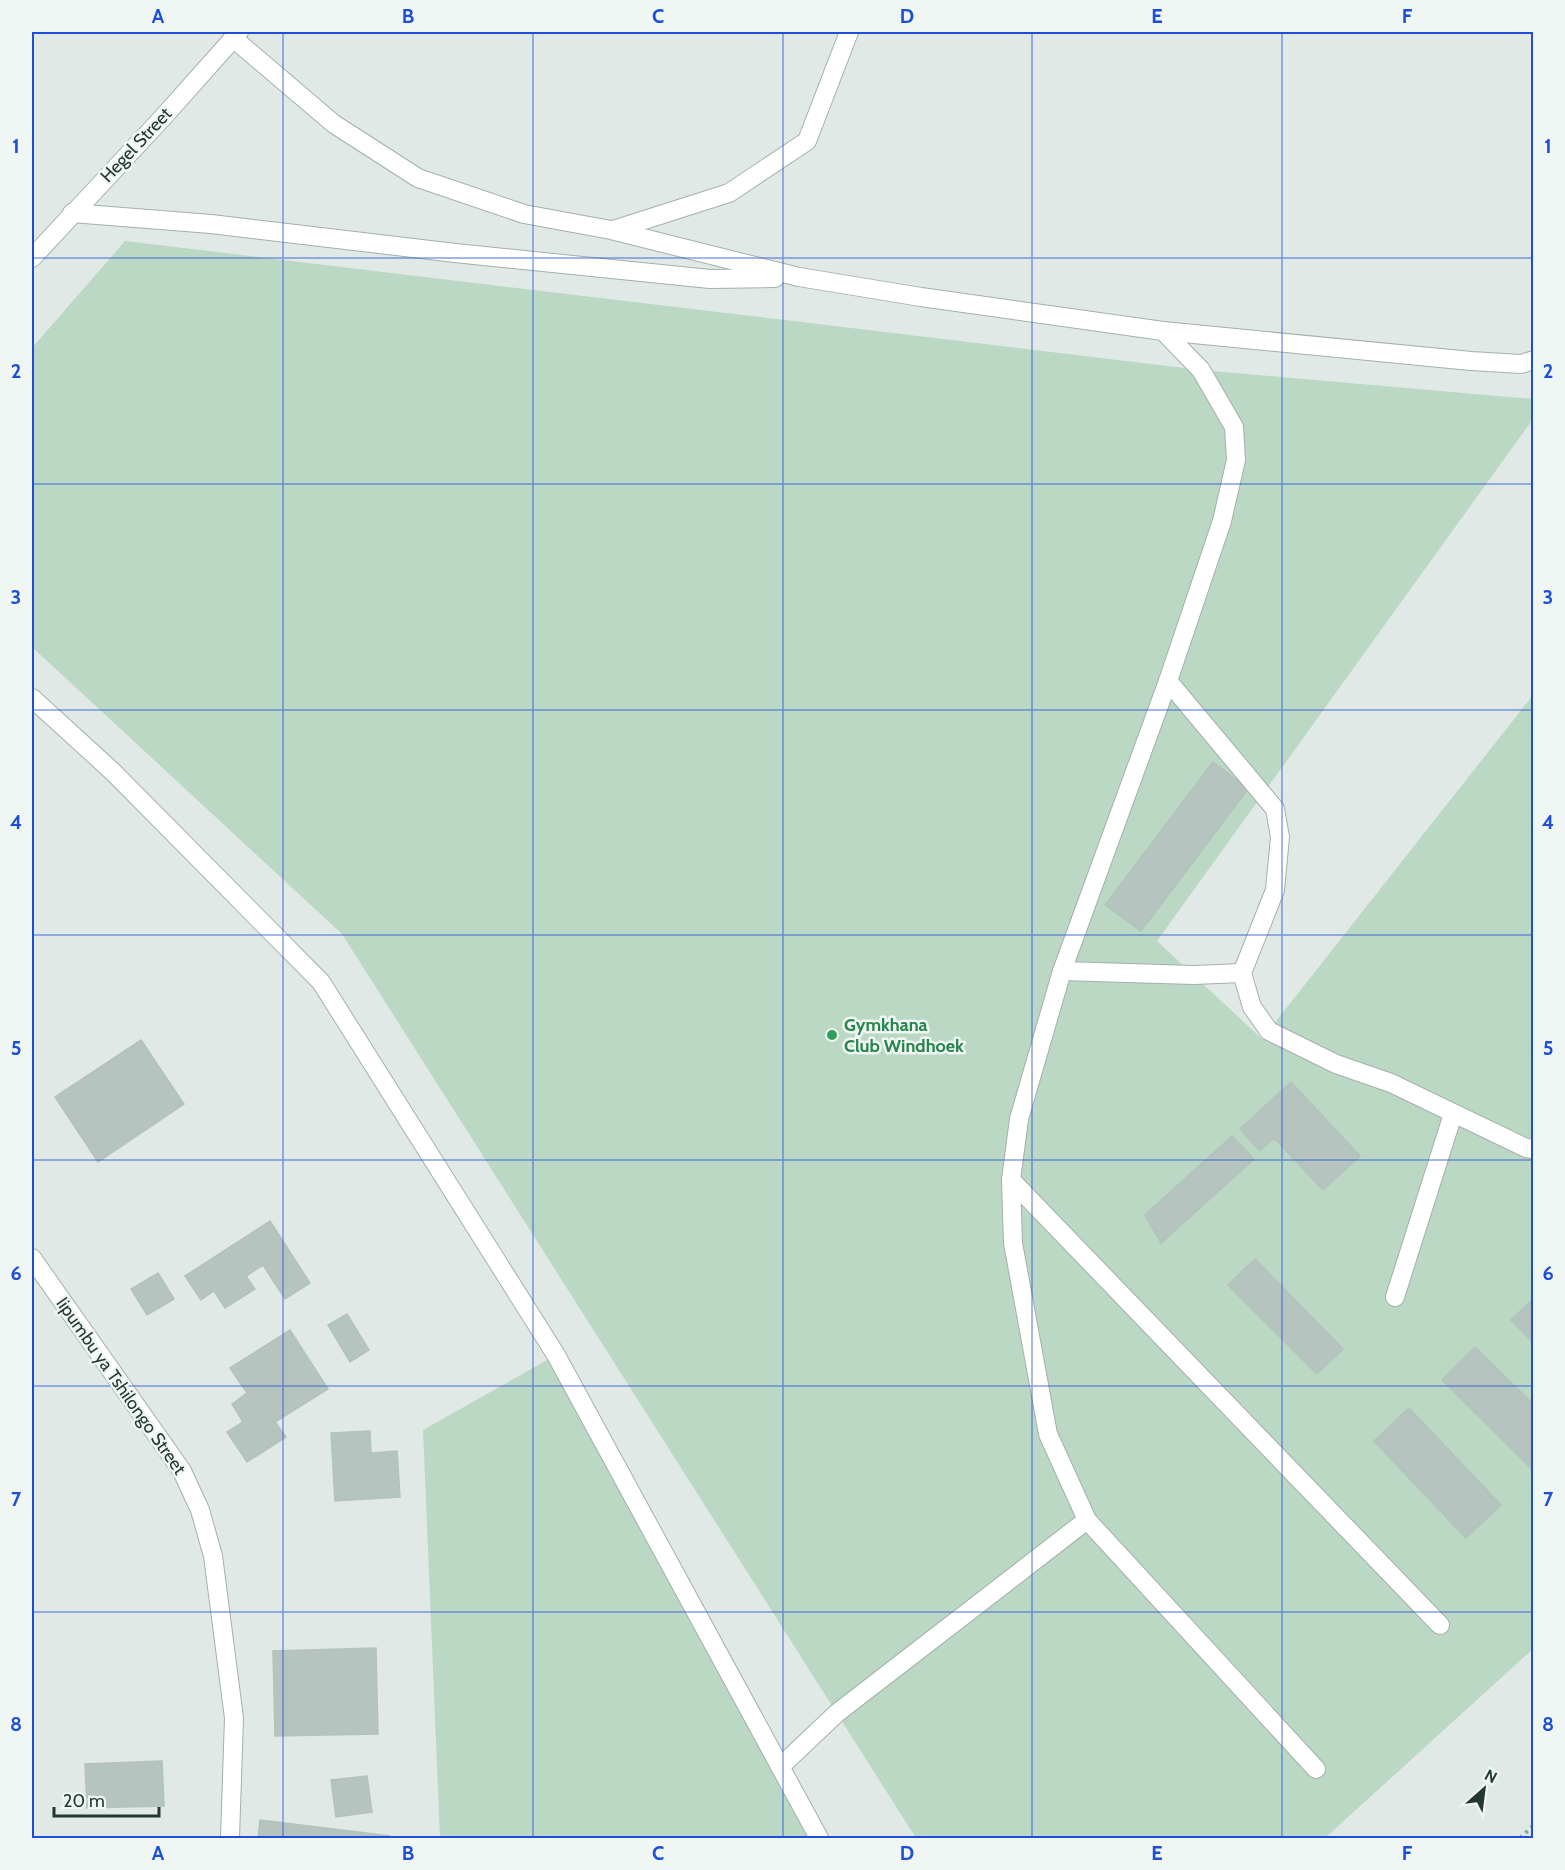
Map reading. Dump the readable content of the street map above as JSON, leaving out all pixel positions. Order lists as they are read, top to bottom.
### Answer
{
  "streets": {
    "street": ["Hegel Street", "Iipumbu ya Tshilongo Street"]
  },
  "places": ["Gymkhana Club Windhoek"],
  "scale_bar": "20 m",
  "north": "top right",
  "grid": {
    "columns": [
      "A",
      "B",
      "C",
      "D",
      "E",
      "F"
    ],
    "rows": [
      "1",
      "2",
      "3",
      "4",
      "5",
      "6",
      "7",
      "8"
    ]
  }
}
